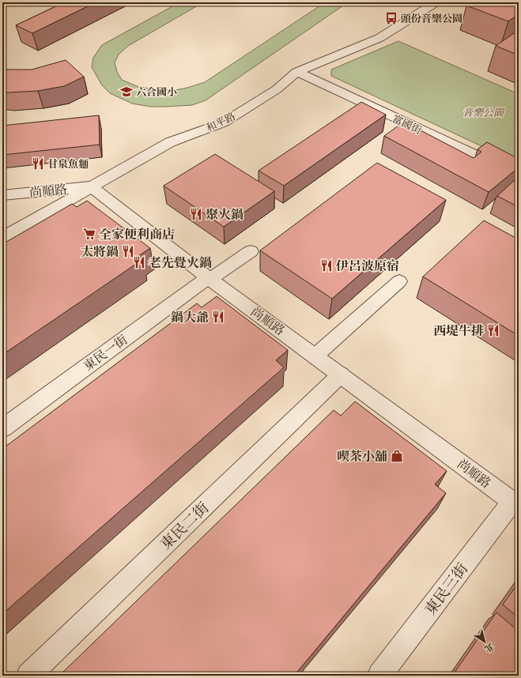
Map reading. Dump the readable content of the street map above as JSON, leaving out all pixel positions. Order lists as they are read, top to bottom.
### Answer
{
  "streets": {
    "street": [
      "和平路",
      "富國街",
      "尚順路",
      "東民一街",
      "東民二街",
      "東民三街"
    ]
  },
  "crossings": [
    ["和平路", "富國街"],
    ["和平路", "尚順路"],
    ["尚順路", "東民一街"],
    ["尚順路", "東民二街"],
    ["尚順路", "東民三街"]
  ],
  "parks": ["音樂公園"],
  "places": {
    "bus stop": ["頭份音樂公園"],
    "school or university": ["六合國小"],
    "restaurant": [
      "甘泉魚麵",
      "聚火鍋",
      "太將鍋",
      "老先覺火鍋",
      "伊呂波原宿",
      "鍋大爺",
      "西堤牛排"
    ],
    "supermarket": ["全家便利商店"],
    "shop": ["喫茶小舖"]
  },
  "north": "bottom right"
}
